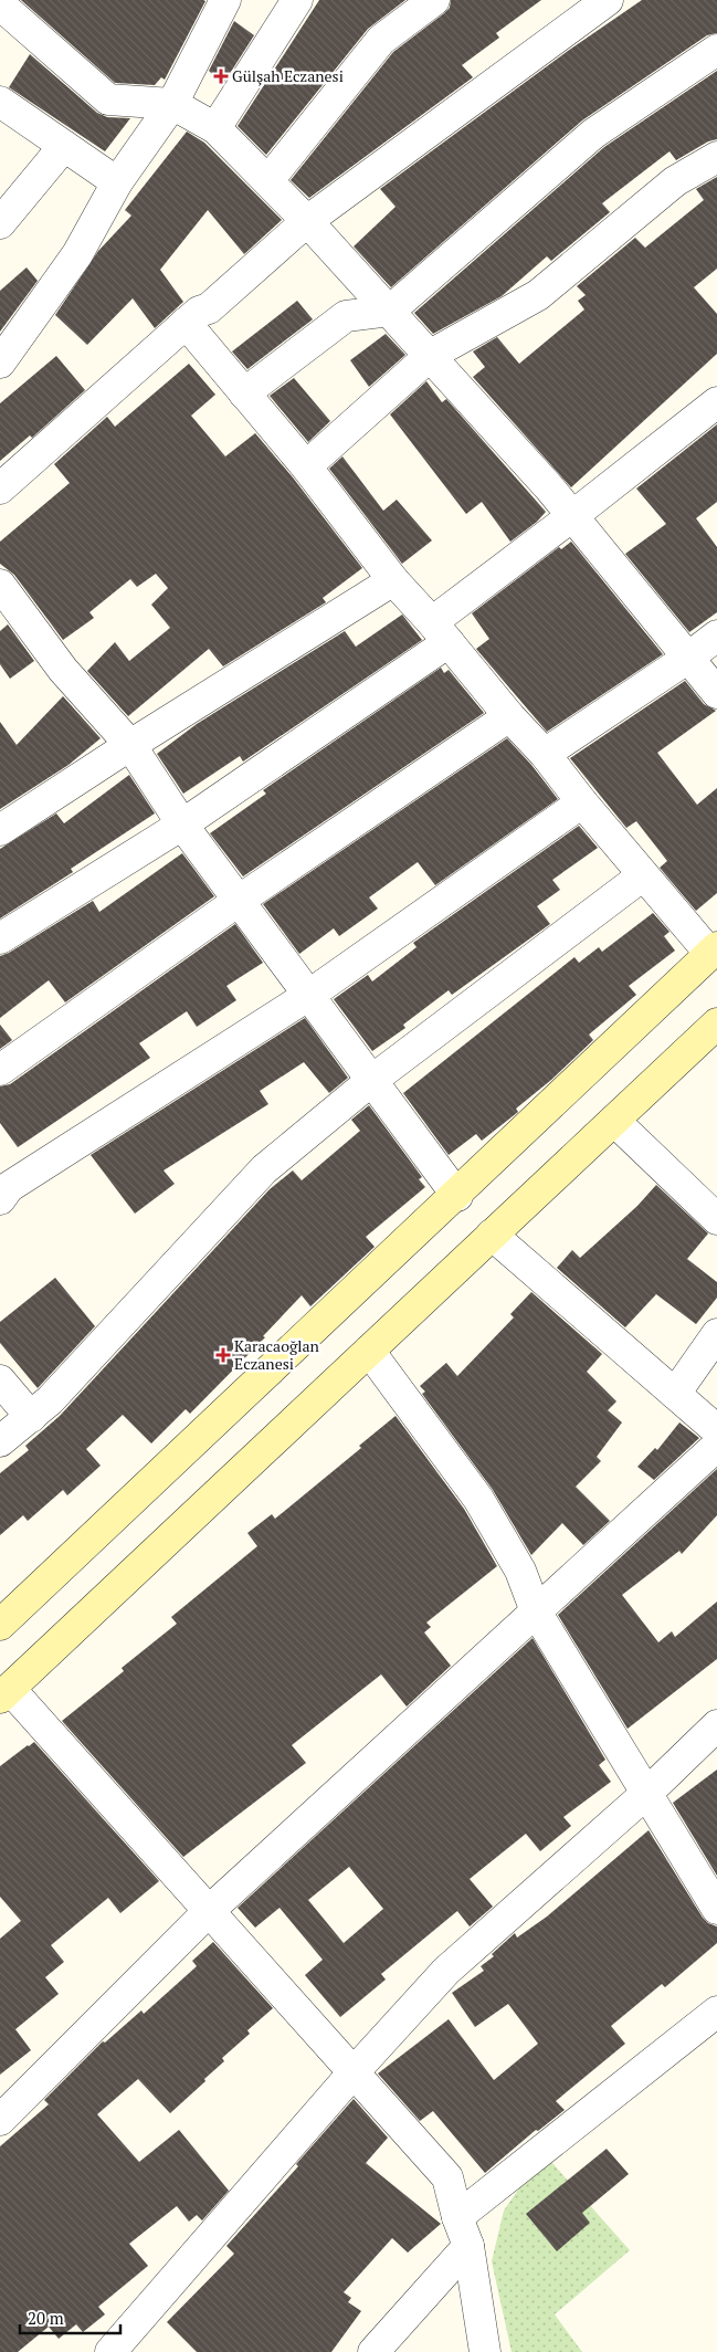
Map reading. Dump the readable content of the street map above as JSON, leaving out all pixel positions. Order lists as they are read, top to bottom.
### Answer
{
  "places": {
    "health": ["Gülşah Eczanesi", "Karacaoğlan Eczanesi"]
  },
  "scale_bar": "20 m"
}
